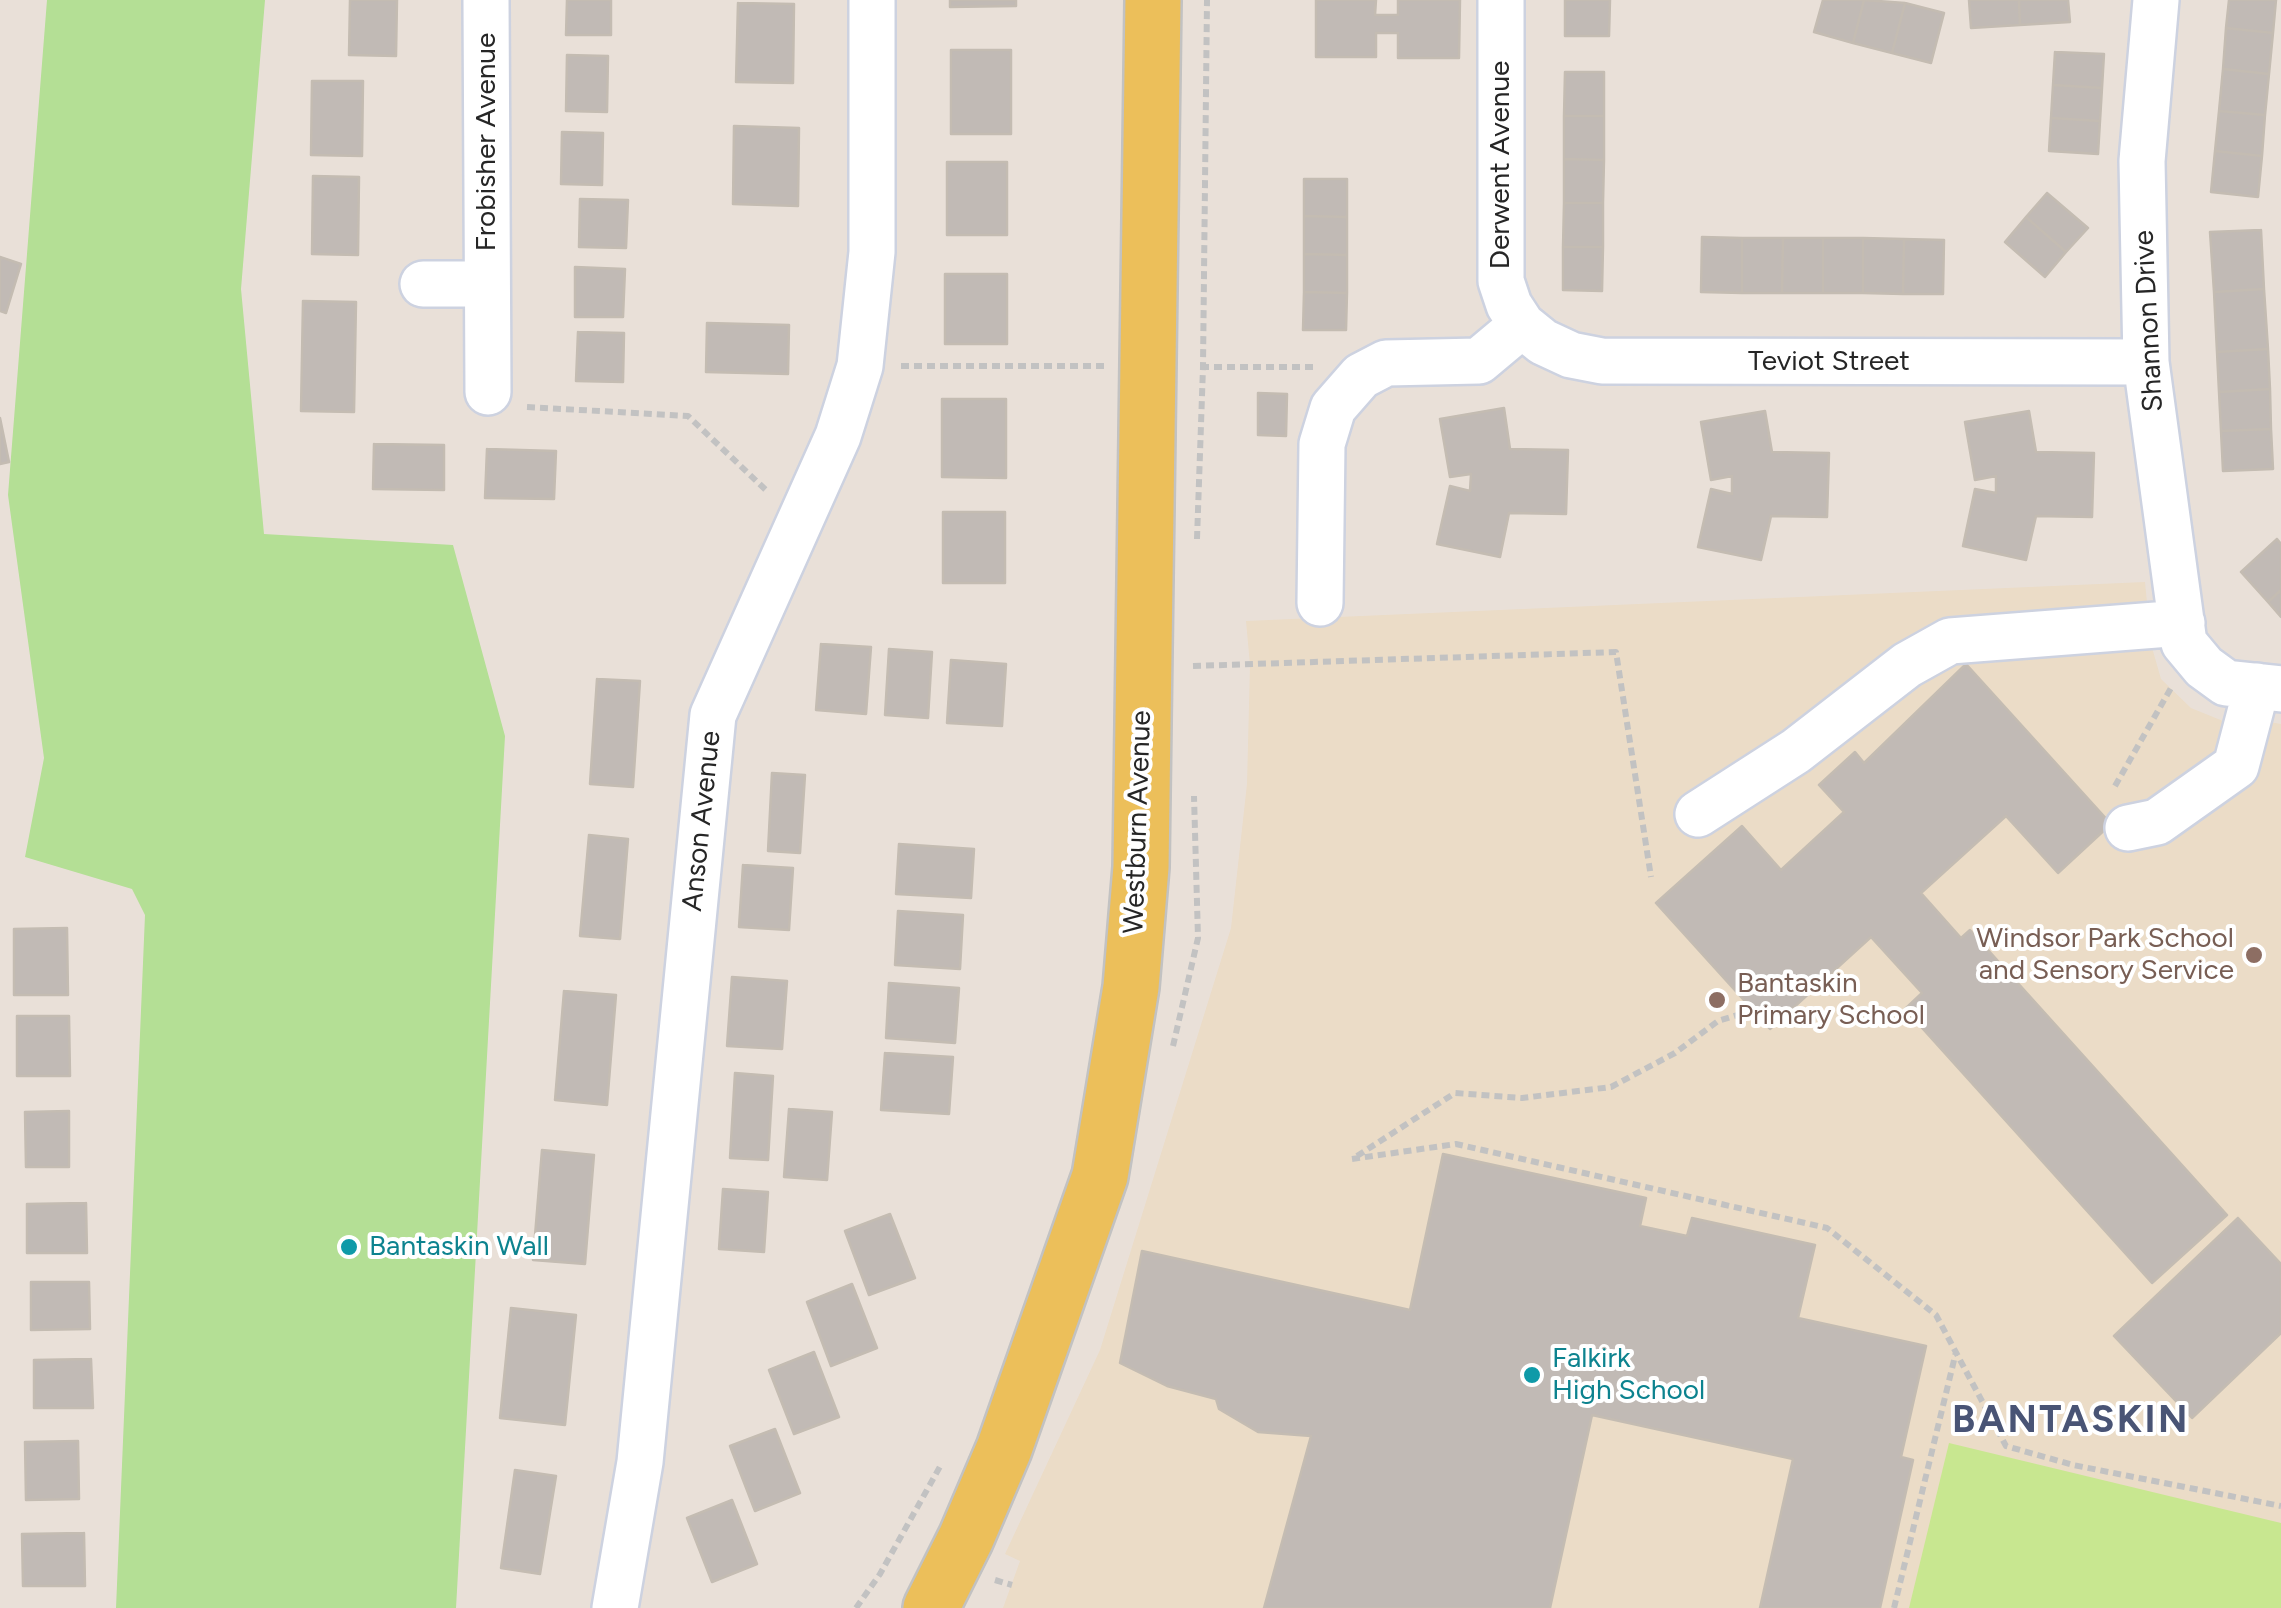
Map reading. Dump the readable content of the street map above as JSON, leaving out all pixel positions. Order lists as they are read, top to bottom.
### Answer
{
  "streets": {
    "main road": ["Westburn Avenue"],
    "street": [
      "Frobisher Avenue",
      "Derwent Avenue",
      "Shannon Drive",
      "Teviot Street",
      "Anson Avenue"
    ]
  },
  "crossings": [
    ["Derwent Avenue", "Teviot Street"],
    ["Shannon Drive", "Teviot Street"]
  ],
  "districts": ["BANTASKIN"],
  "places": [
    "Windsor Park School and Sensory Service",
    "Bantaskin Primary School",
    "Bantaskin Wall",
    "Falkirk High School"
  ]
}
